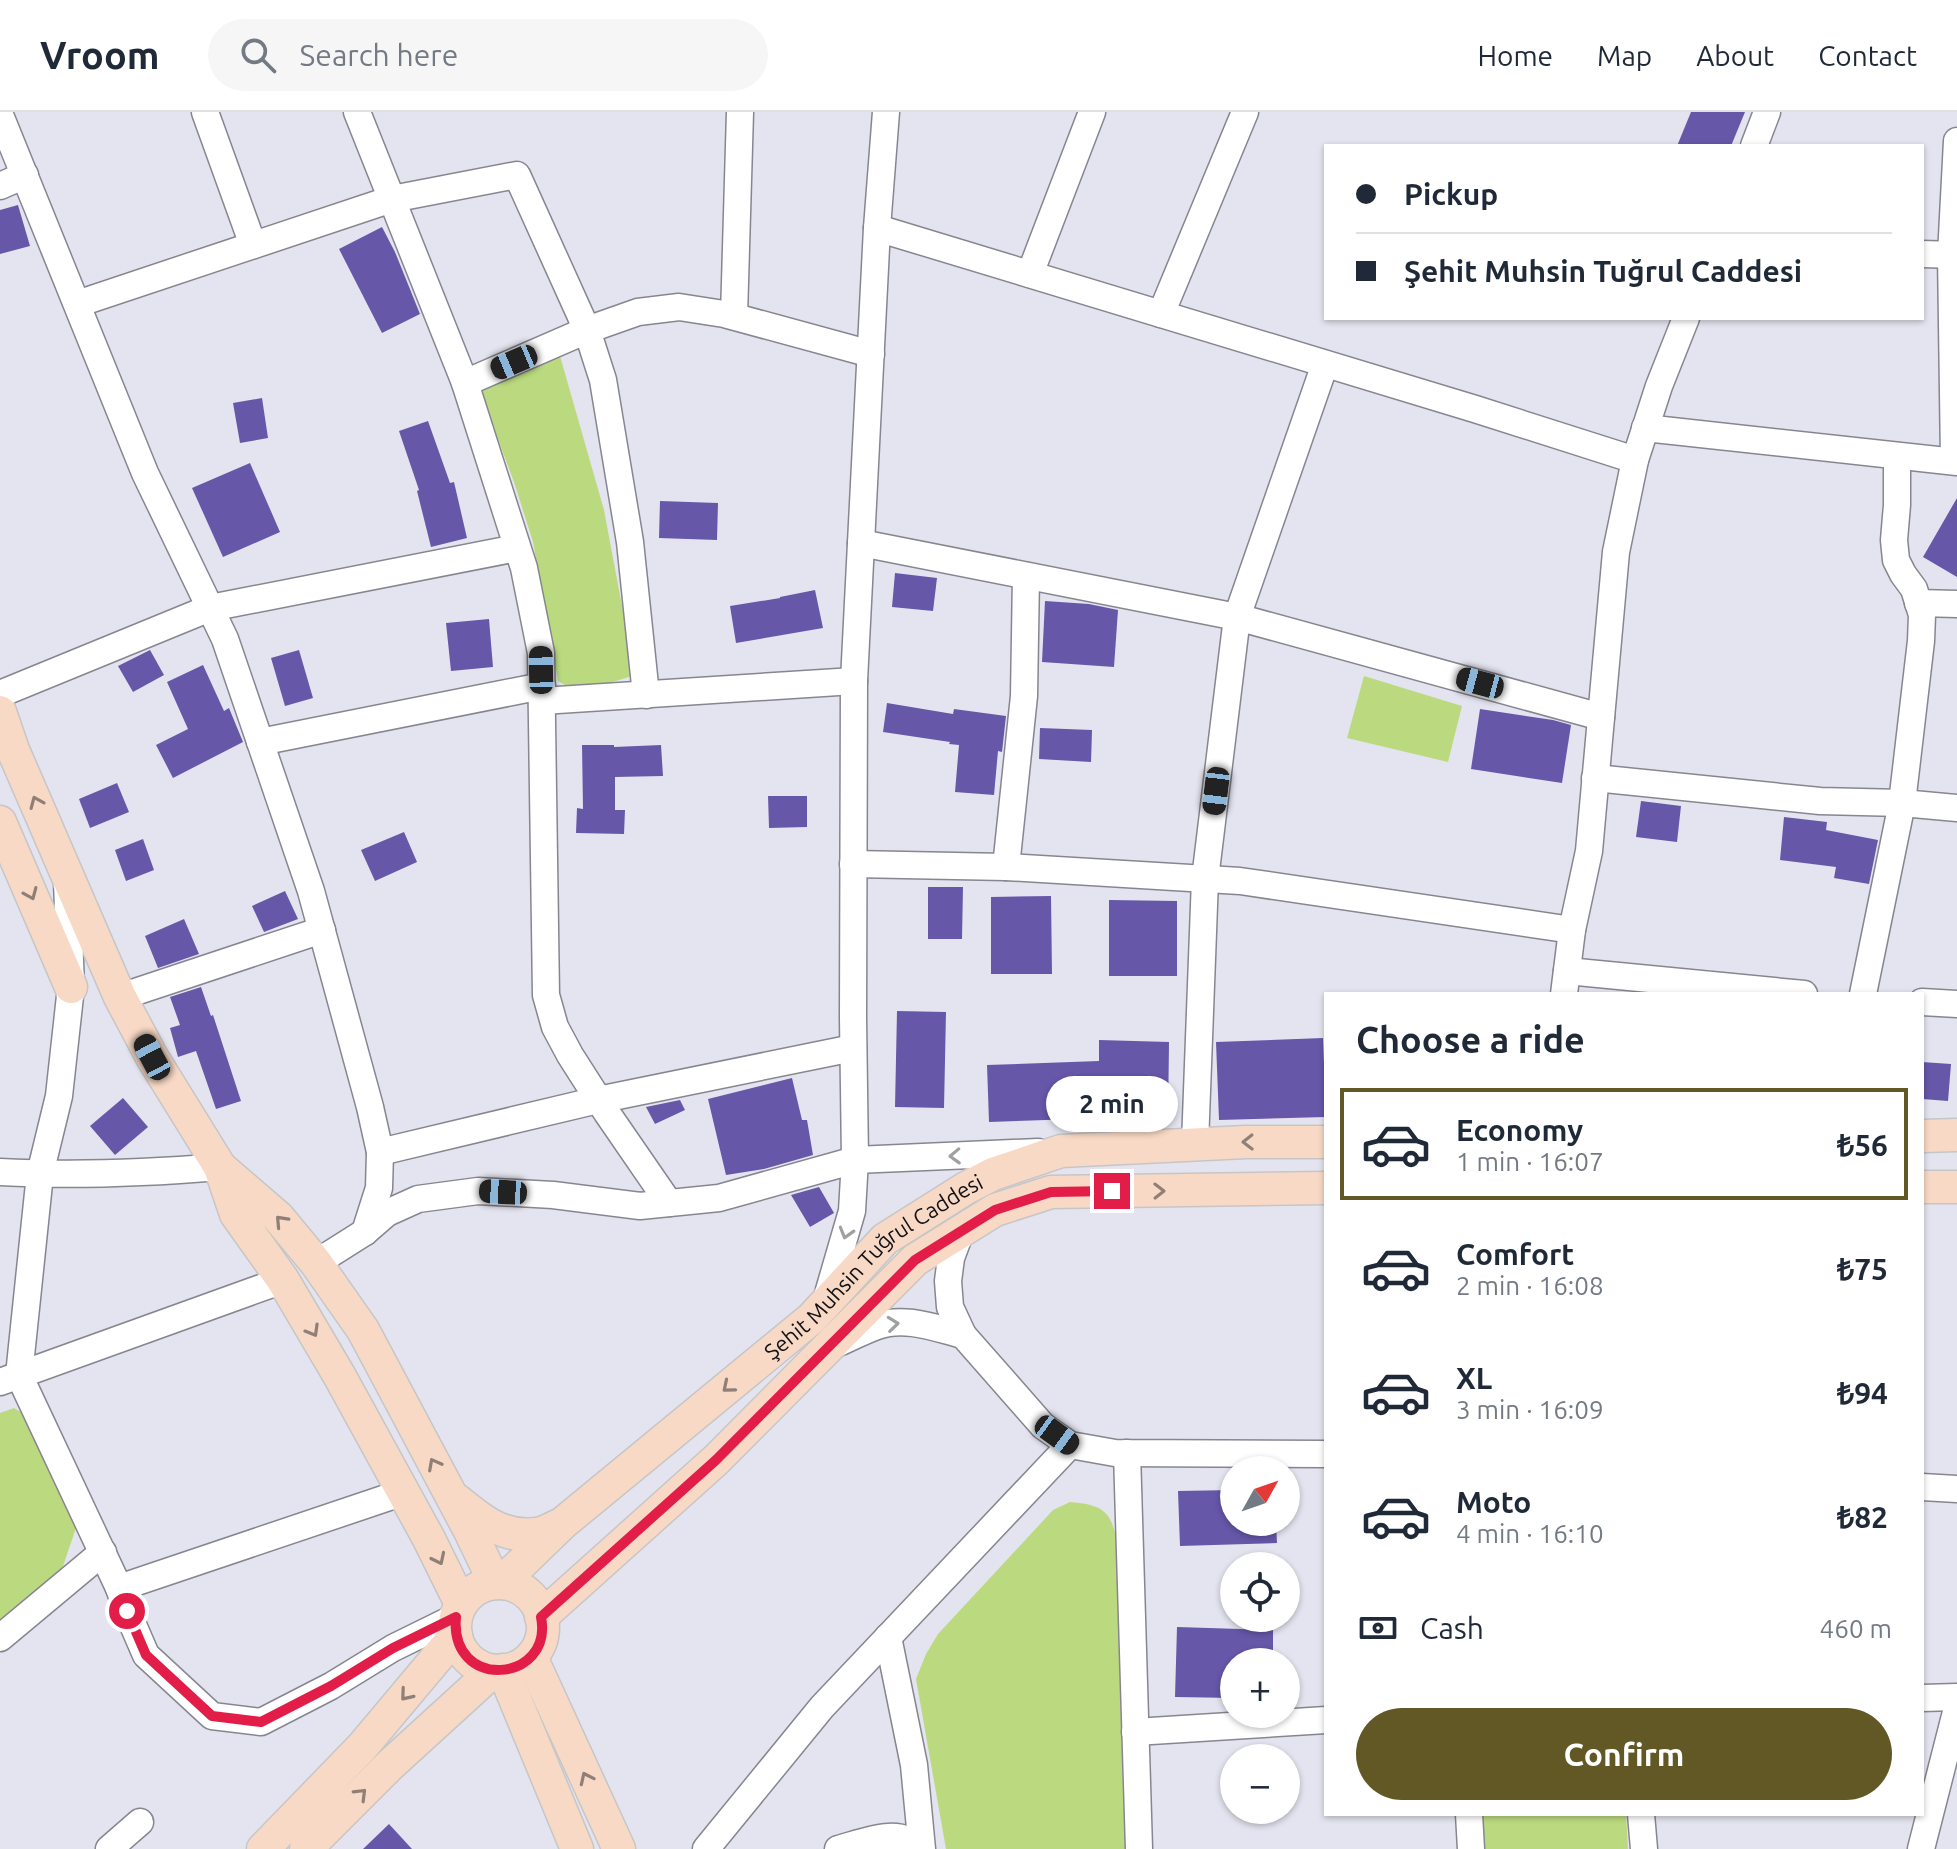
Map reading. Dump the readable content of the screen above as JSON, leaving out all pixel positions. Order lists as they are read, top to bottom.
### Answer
{
  "streets": {
    "main road": ["Şehit Muhsin Tuğrul Caddesi"]
  },
  "north": "top right",
  "page": {
    "header": "Vroom",
    "search": "Search here",
    "nav": [
      "Home",
      "Map",
      "About",
      "Contact"
    ],
    "banner": ["Pickup", "Şehit Muhsin Tuğrul Caddesi"],
    "heading": "Choose a ride",
    "bubble": "2 min",
    "list": [
      {
        "name": "Economy",
        "note": "1 min · 16:07",
        "value": "₺56"
      },
      {
        "name": "Comfort",
        "note": "2 min · 16:08",
        "value": "₺75"
      },
      {
        "name": "XL",
        "note": "3 min · 16:09",
        "value": "₺94"
      },
      {
        "name": "Moto",
        "note": "4 min · 16:10",
        "value": "₺82"
      }
    ],
    "map_buttons": ["+", "−"],
    "pay": ["Cash", "460 m"],
    "buttons": "Confirm"
  }
}
